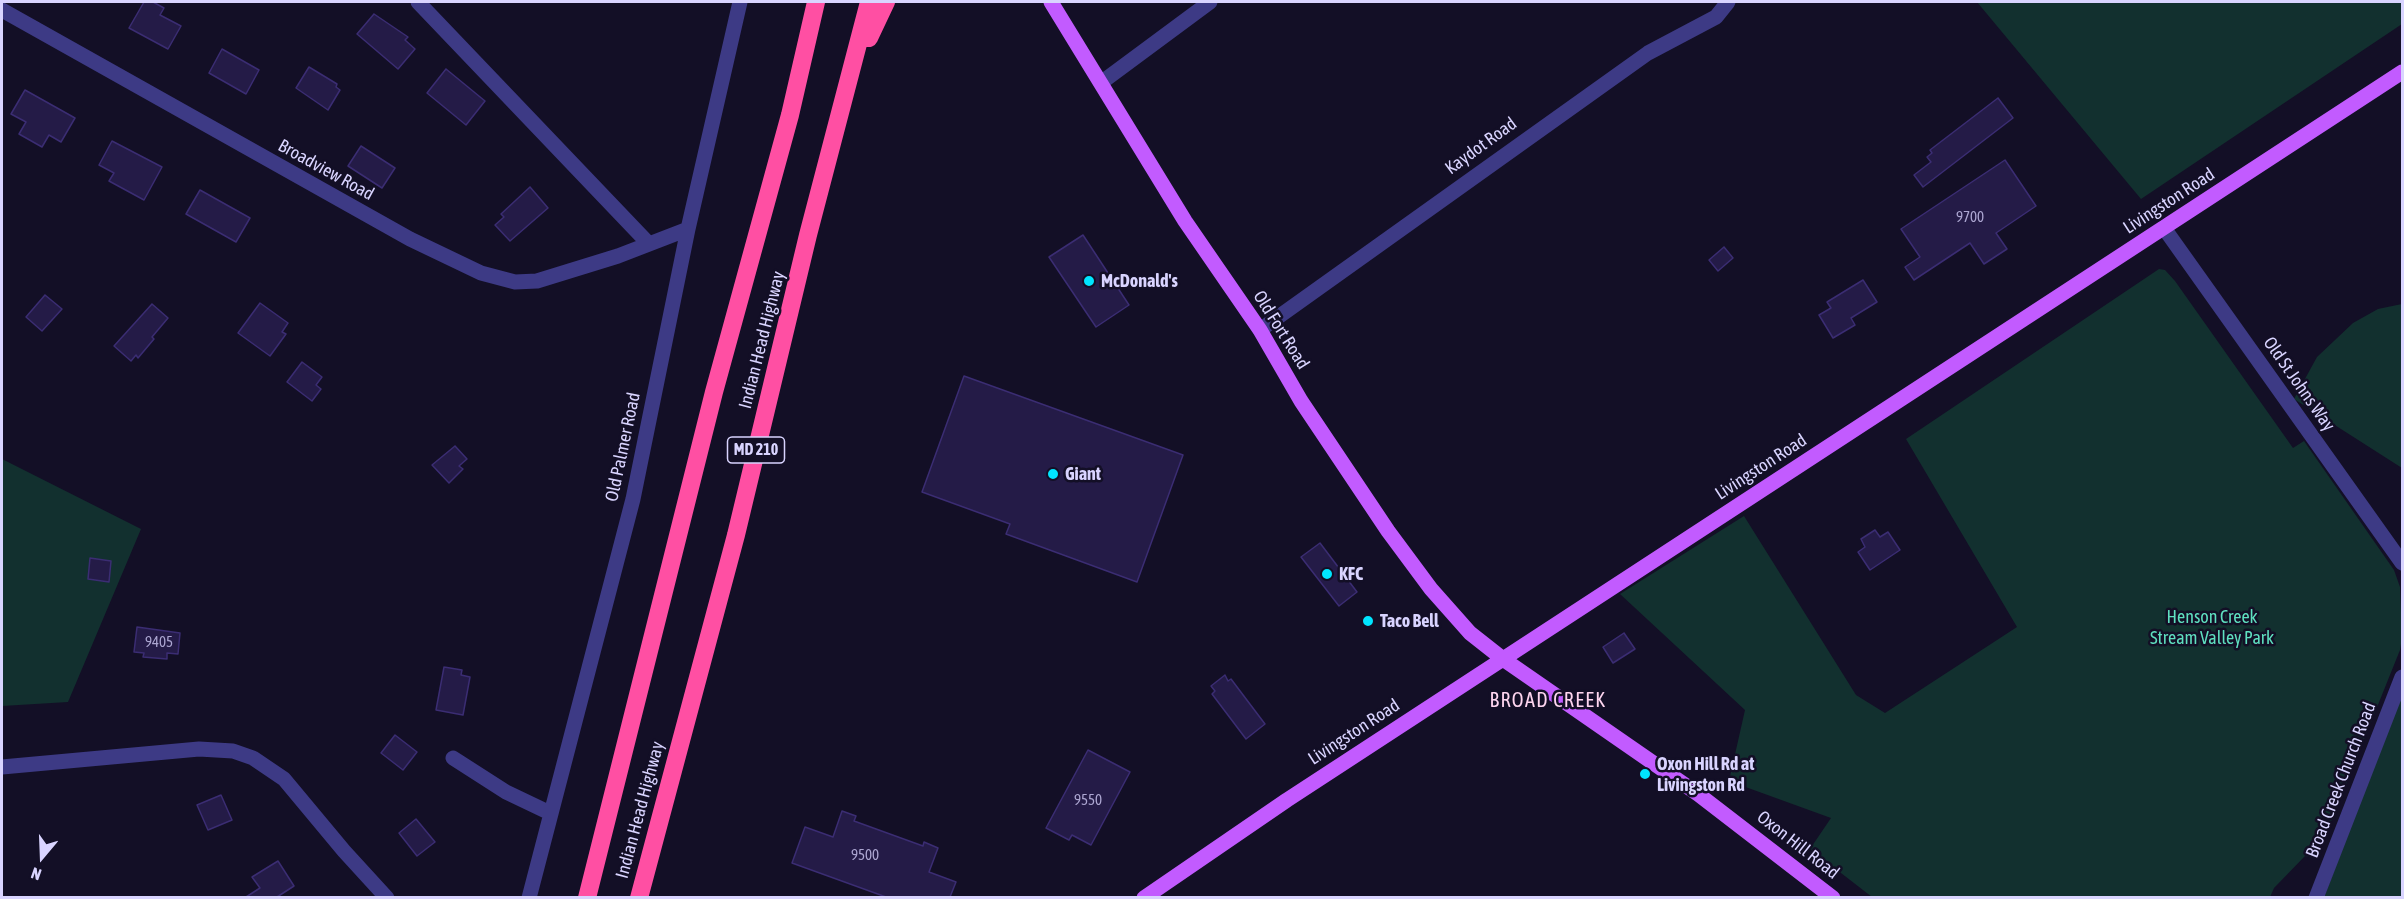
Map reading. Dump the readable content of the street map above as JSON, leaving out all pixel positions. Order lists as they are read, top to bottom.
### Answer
{
  "streets": {
    "highway": ["Indian Head Highway", "MD 210"],
    "main road": ["Livingston Road", "Old Fort Road", "Oxon Hill Road"],
    "street": [
      "Kaydot Road",
      "Broadview Road",
      "Old St Johns Way",
      "Old Palmer Road",
      "Broad Creek Church Road"
    ]
  },
  "crossings": [
    ["Kaydot Road", "Old Fort Road"],
    ["Broadview Road", "Old Palmer Road"],
    ["Livingston Road", "Old Fort Road"],
    ["Livingston Road", "Old St Johns Way"],
    ["Livingston Road", "Oxon Hill Road"],
    ["Old Fort Road", "Oxon Hill Road"]
  ],
  "districts": ["BROAD CREEK"],
  "parks": ["Henson Creek Stream Valley Park"],
  "places": [
    "McDonald's",
    "Giant",
    "KFC",
    "Taco Bell",
    "Oxon Hill Rd at Livingston Rd"
  ],
  "house_numbers": [
    "9700",
    "9405",
    "9550",
    "9500"
  ],
  "north": "bottom"
}
